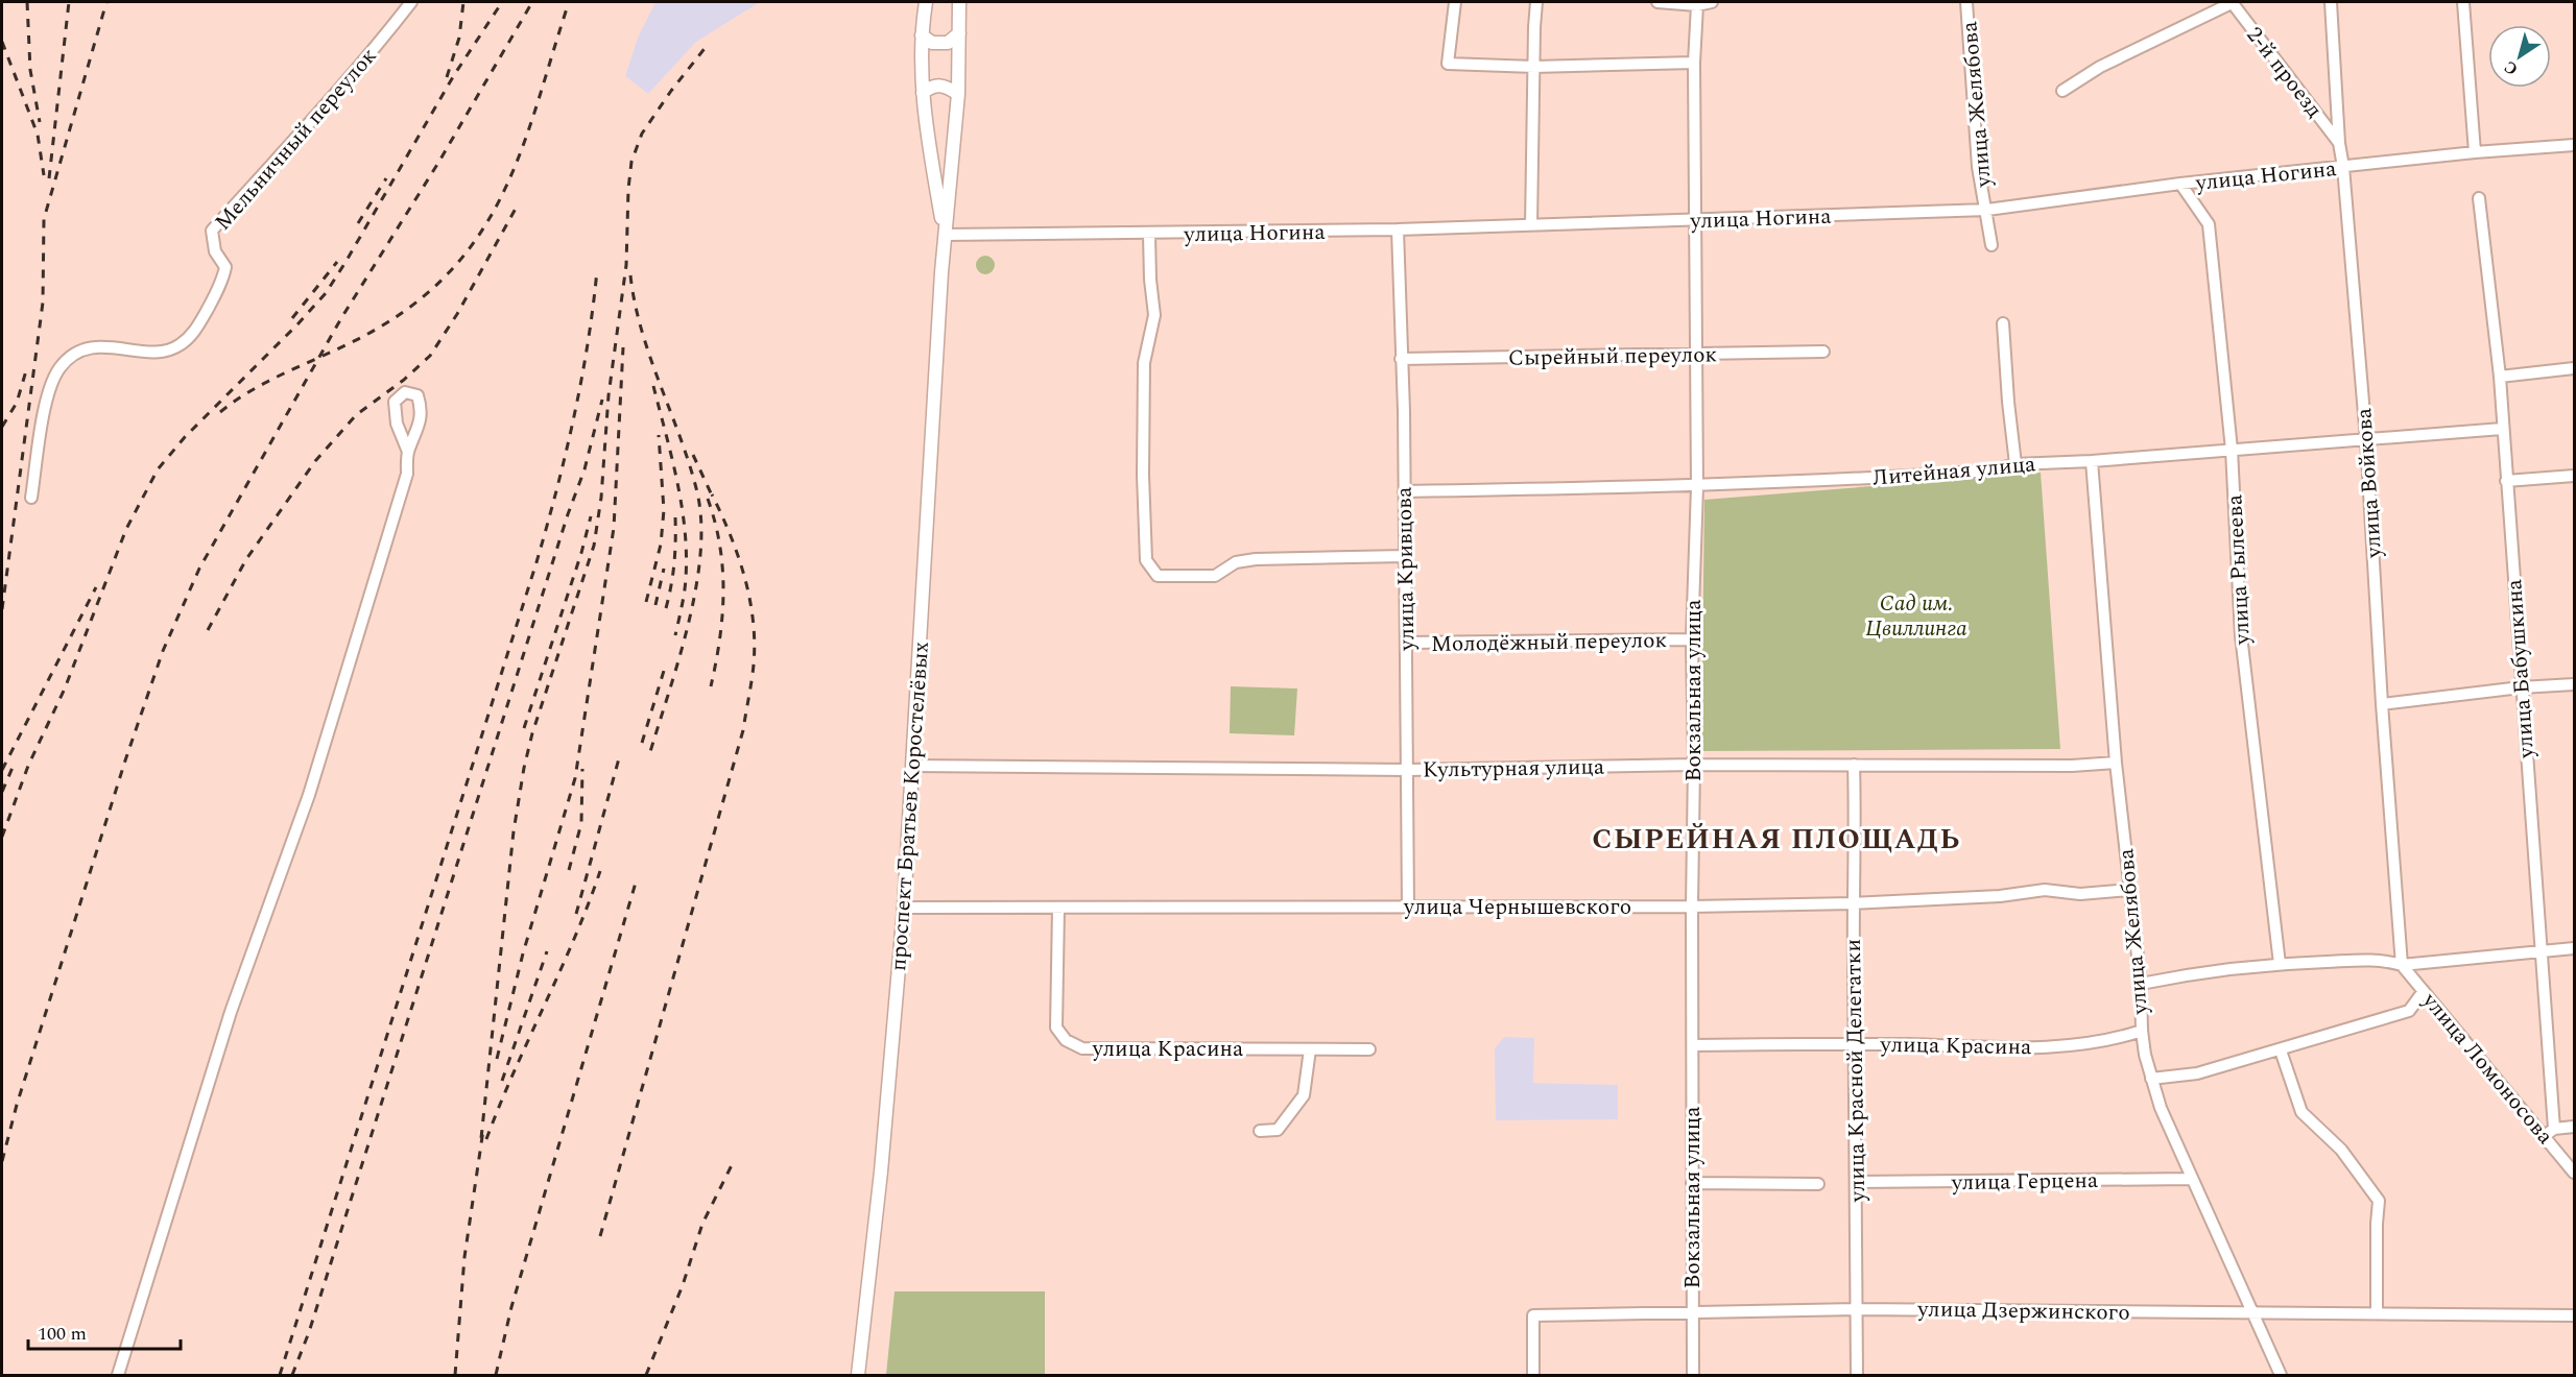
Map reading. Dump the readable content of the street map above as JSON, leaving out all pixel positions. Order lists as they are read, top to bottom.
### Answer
{
  "streets": {
    "main road": ["проспект Братьев Коростелёвых"],
    "street": [
      "2-й проезд",
      "улица Желябова",
      "Мельничный переулок",
      "улица Ногина",
      "Сырейный переулок",
      "Литейная улица",
      "улица Войкова",
      "улица Кривцова",
      "улица Рылеева",
      "Молодёжный переулок",
      "улица Бабушкина",
      "Вокзальная улица",
      "Культурная улица",
      "улица Чернышевского",
      "улица Красина",
      "улица Ломоносова",
      "улица Красной Делегатки",
      "улица Герцена",
      "улица Дзержинского"
    ]
  },
  "crossings": [
    ["2-й проезд", "улица Войкова"],
    ["улица Желябова", "улица Ногина"],
    ["улица Желябова", "Литейная улица"],
    ["улица Желябова", "Культурная улица"],
    ["улица Желябова", "улица Чернышевского"],
    ["улица Желябова", "улица Красина"],
    ["улица Желябова", "улица Герцена"],
    ["улица Желябова", "улица Дзержинского"],
    ["улица Ногина", "улица Войкова"],
    ["улица Ногина", "улица Кривцова"],
    ["улица Ногина", "улица Рылеева"],
    ["улица Ногина", "Вокзальная улица"],
    ["улица Ногина", "проспект Братьев Коростелёвых"],
    ["Сырейный переулок", "улица Кривцова"],
    ["Сырейный переулок", "Вокзальная улица"],
    ["Литейная улица", "улица Войкова"],
    ["Литейная улица", "улица Кривцова"],
    ["Литейная улица", "улица Рылеева"],
    ["Литейная улица", "улица Бабушкина"],
    ["Литейная улица", "Вокзальная улица"],
    ["улица Войкова", "улица Ломоносова"],
    ["улица Кривцова", "Молодёжный переулок"],
    ["улица Кривцова", "Культурная улица"],
    ["улица Кривцова", "улица Чернышевского"],
    ["Молодёжный переулок", "Вокзальная улица"],
    ["улица Бабушкина", "улица Ломоносова"],
    ["Вокзальная улица", "Культурная улица"],
    ["Вокзальная улица", "улица Чернышевского"],
    ["Вокзальная улица", "улица Красина"],
    ["Вокзальная улица", "улица Дзержинского"],
    ["Культурная улица", "проспект Братьев Коростелёвых"],
    ["Культурная улица", "улица Красной Делегатки"],
    ["проспект Братьев Коростелёвых", "улица Чернышевского"],
    ["улица Чернышевского", "улица Красина"],
    ["улица Чернышевского", "улица Красной Делегатки"],
    ["улица Красина", "улица Красной Делегатки"],
    ["улица Красной Делегатки", "улица Герцена"],
    ["улица Красной Делегатки", "улица Дзержинского"]
  ],
  "districts": ["СЫРЕЙНАЯ ПЛОЩАДЬ"],
  "parks": ["Сад им. Цвиллинга"],
  "scale_bar": "100 m",
  "north": "bottom left"
}
